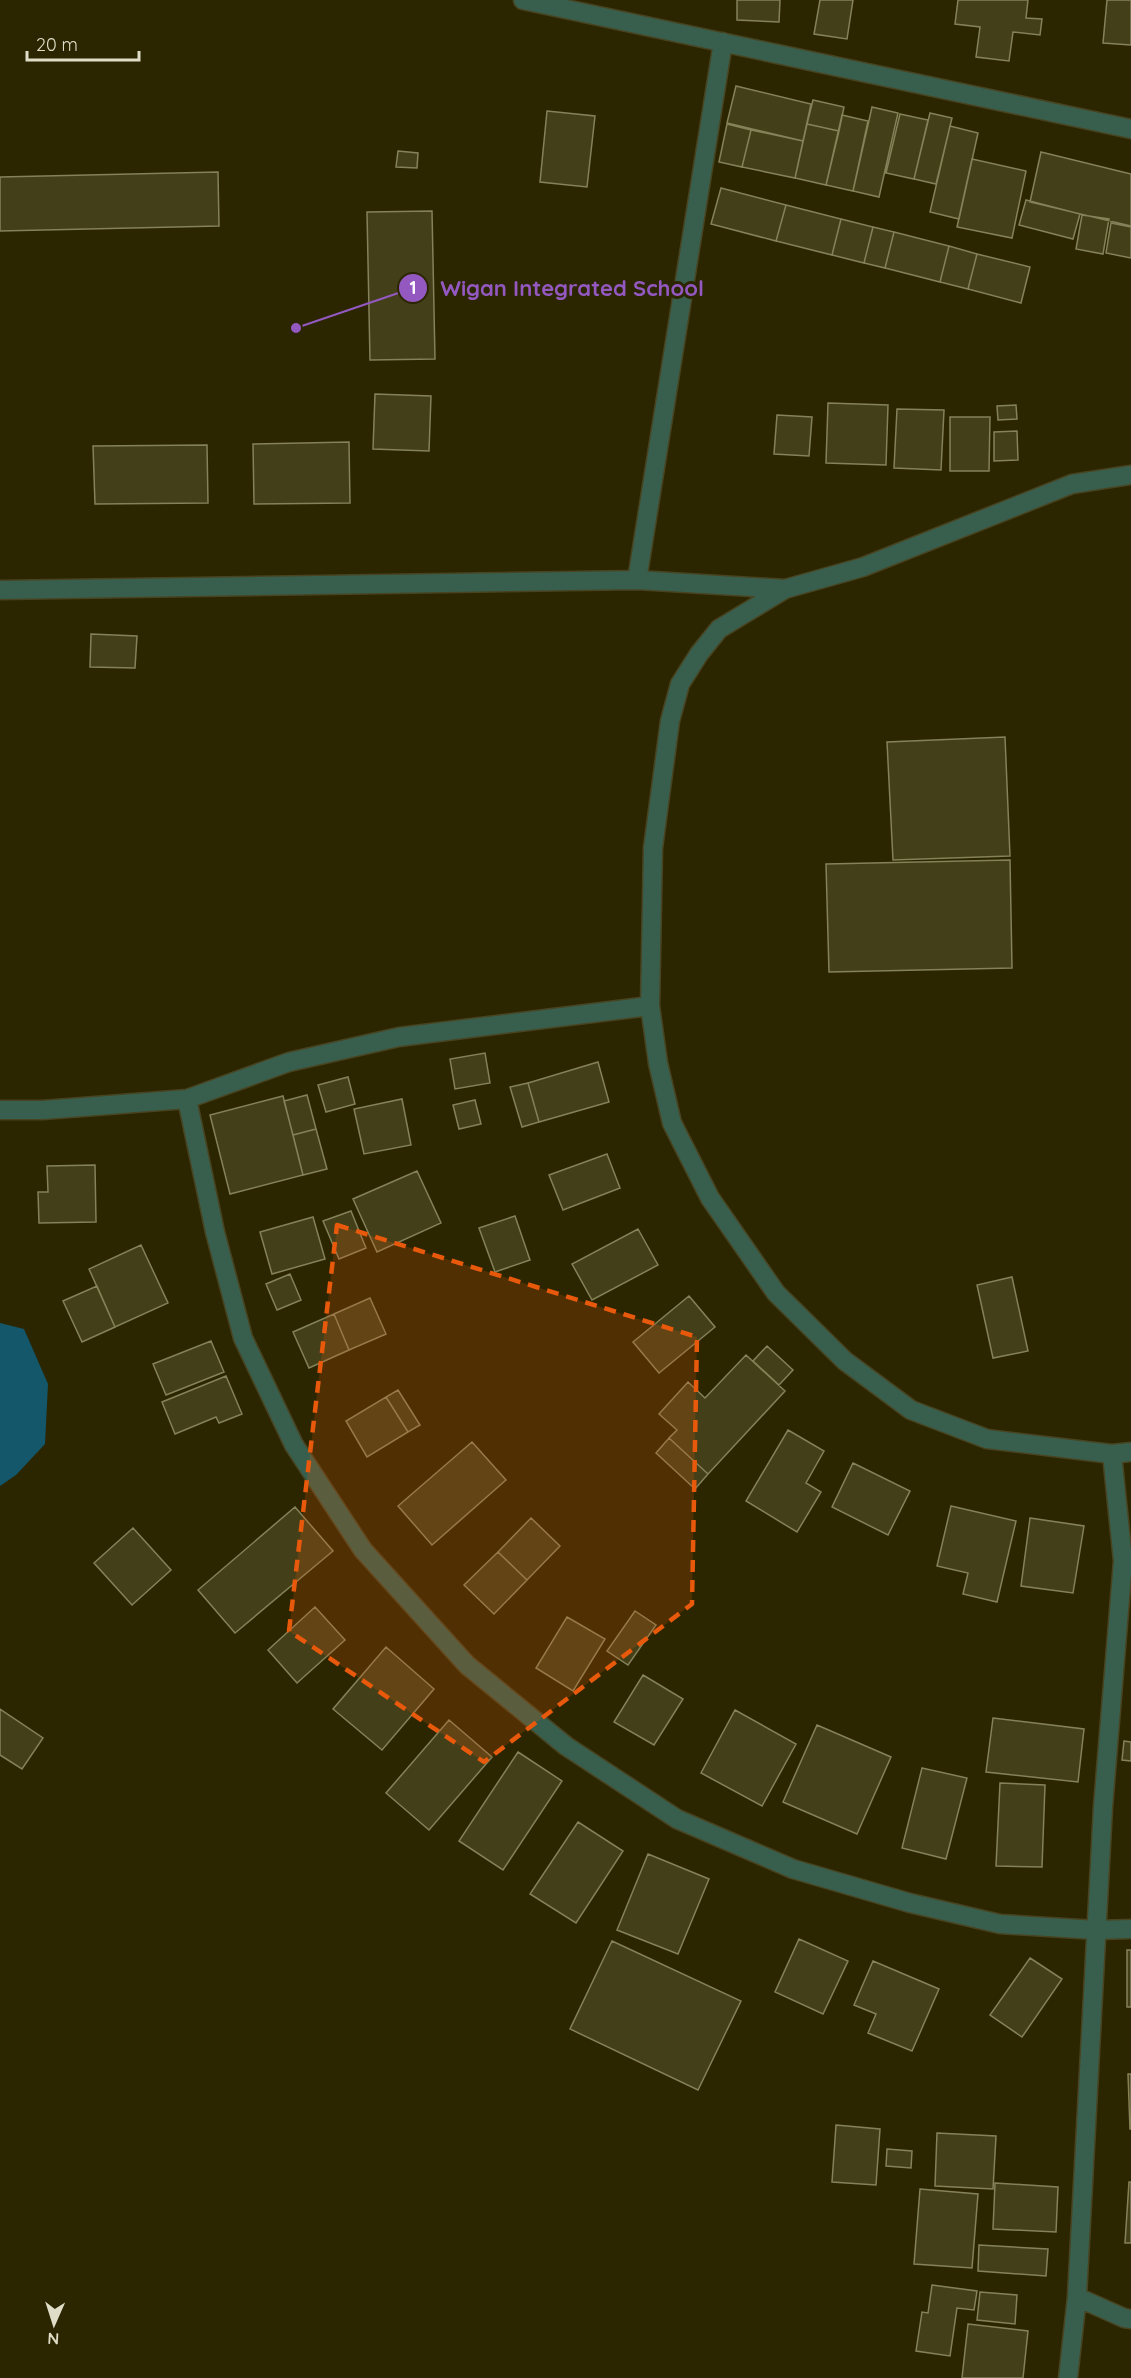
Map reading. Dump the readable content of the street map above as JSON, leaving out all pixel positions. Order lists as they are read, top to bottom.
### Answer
{
  "places": ["Wigan Integrated School"],
  "scale_bar": "20 m",
  "north": "bottom"
}
